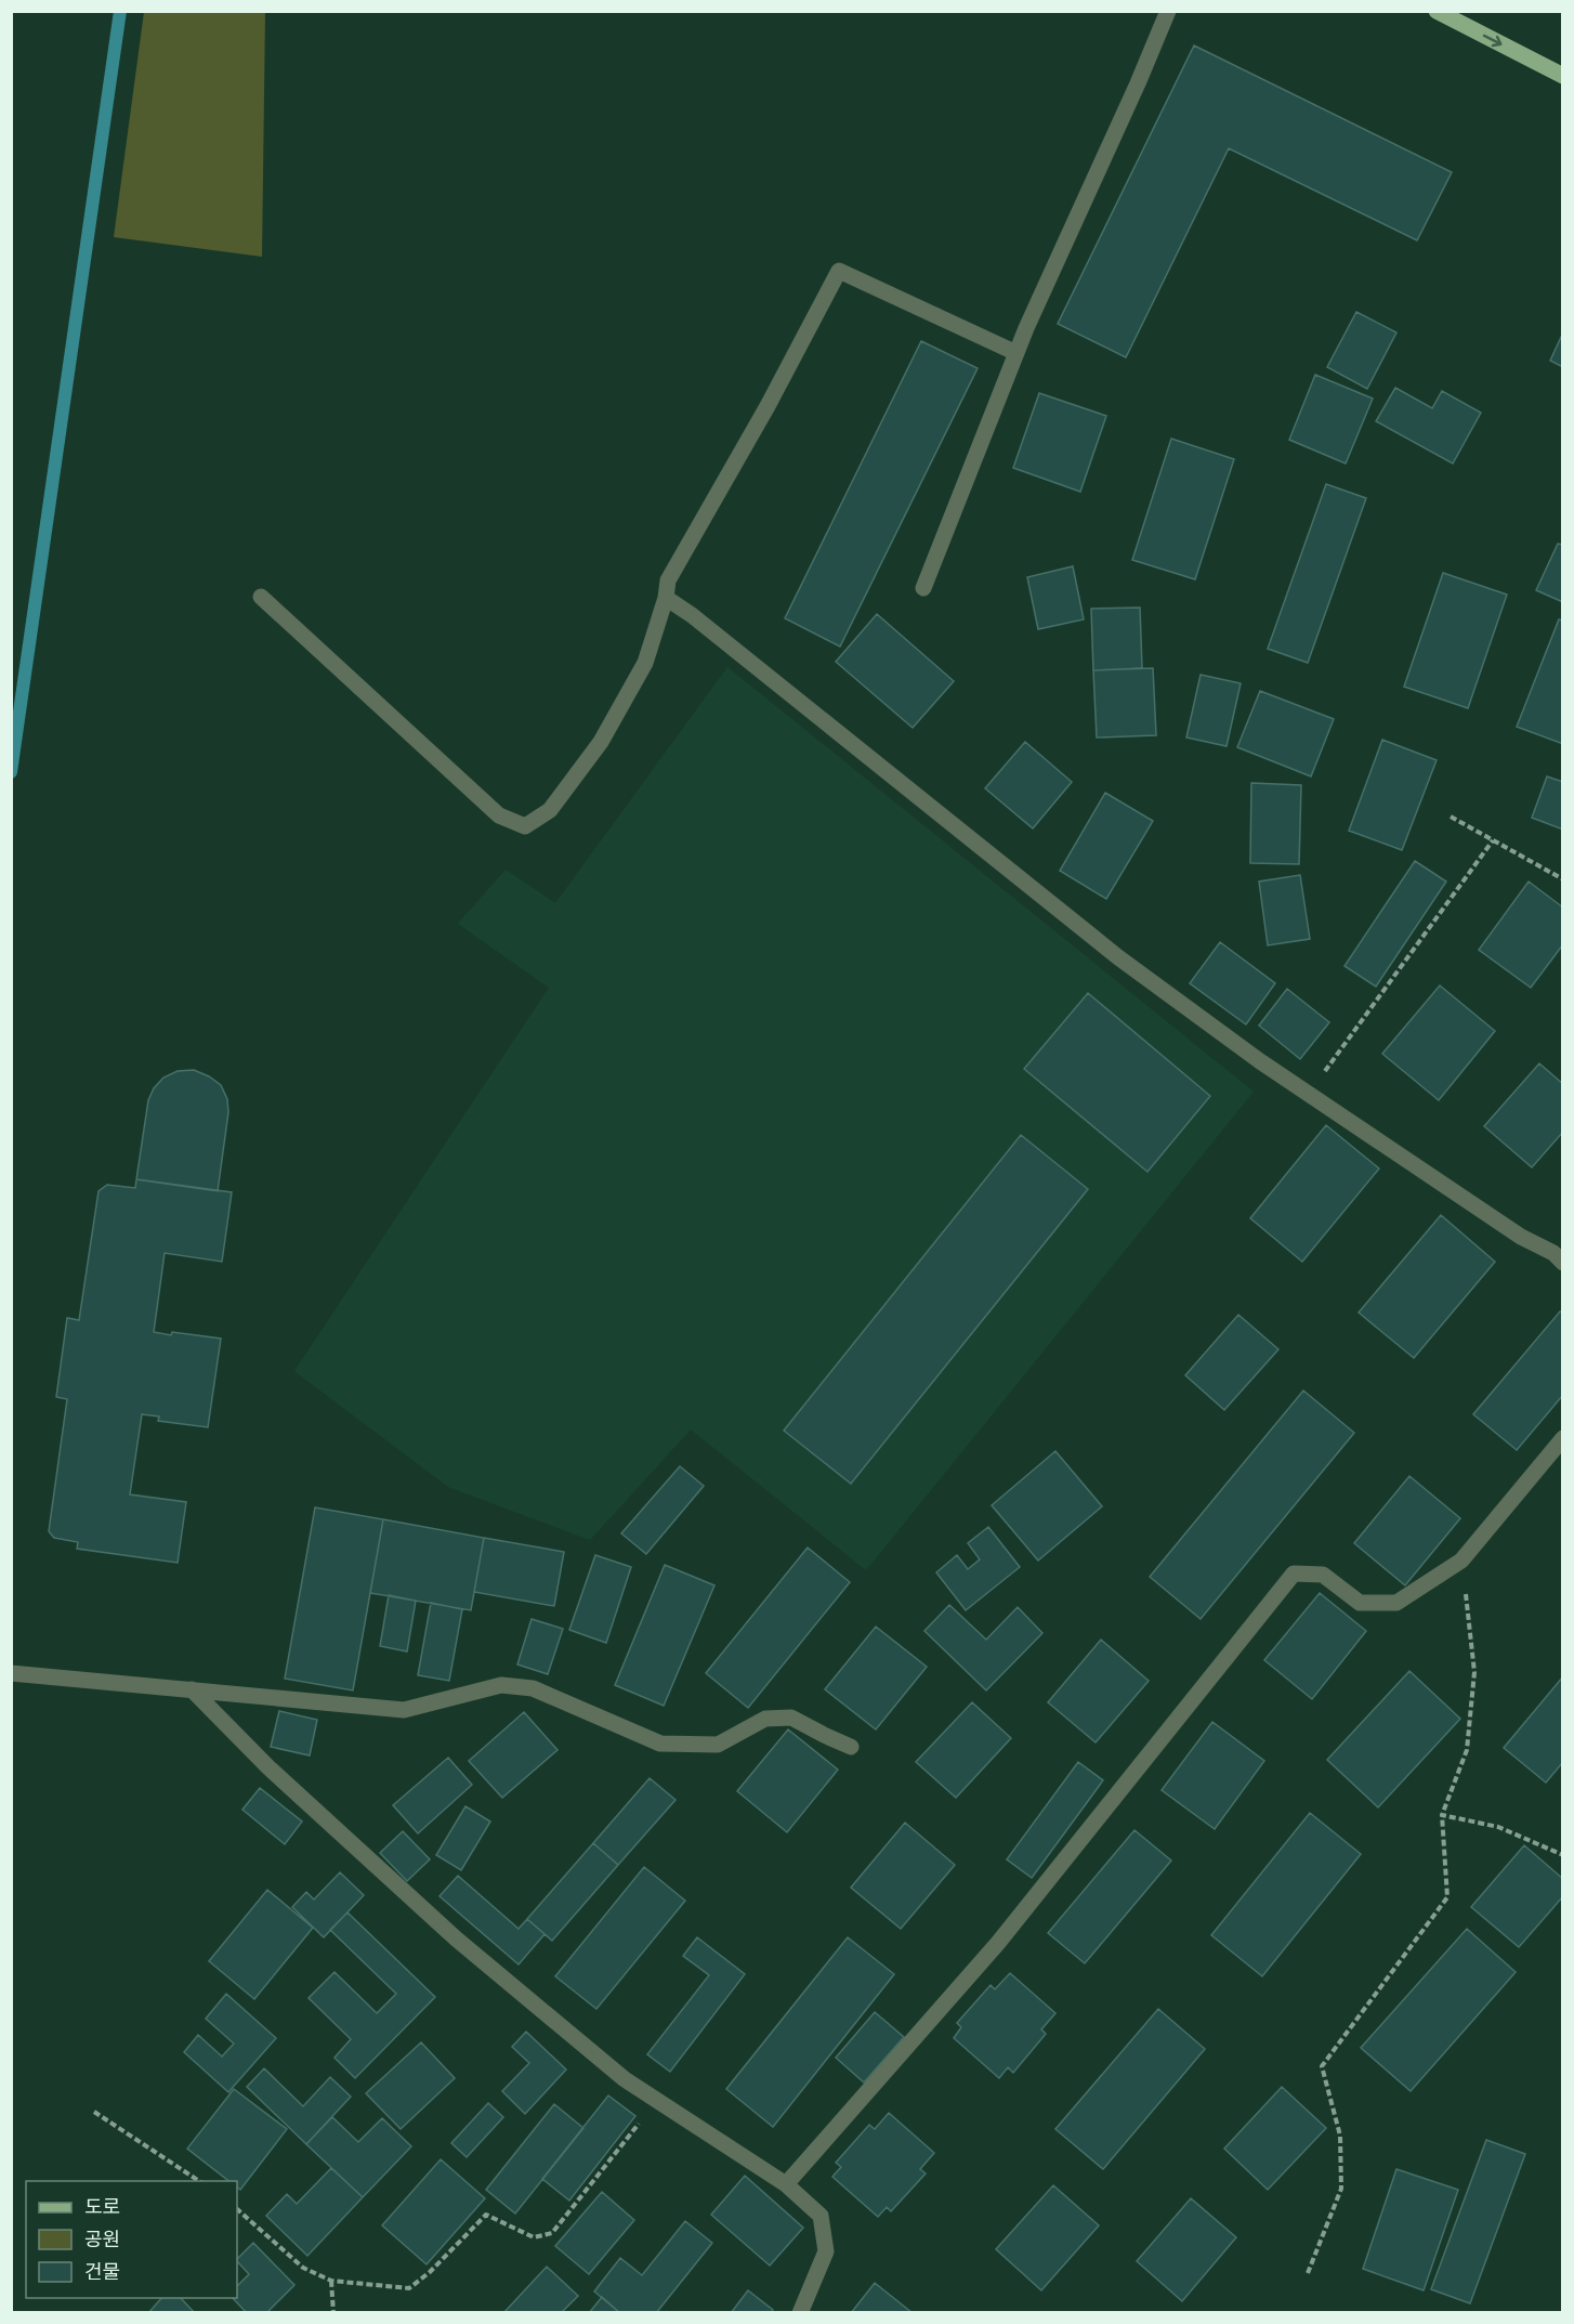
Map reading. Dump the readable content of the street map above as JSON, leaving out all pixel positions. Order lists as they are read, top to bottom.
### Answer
{
  "legend": ["도로", "공원", "건물"]
}
